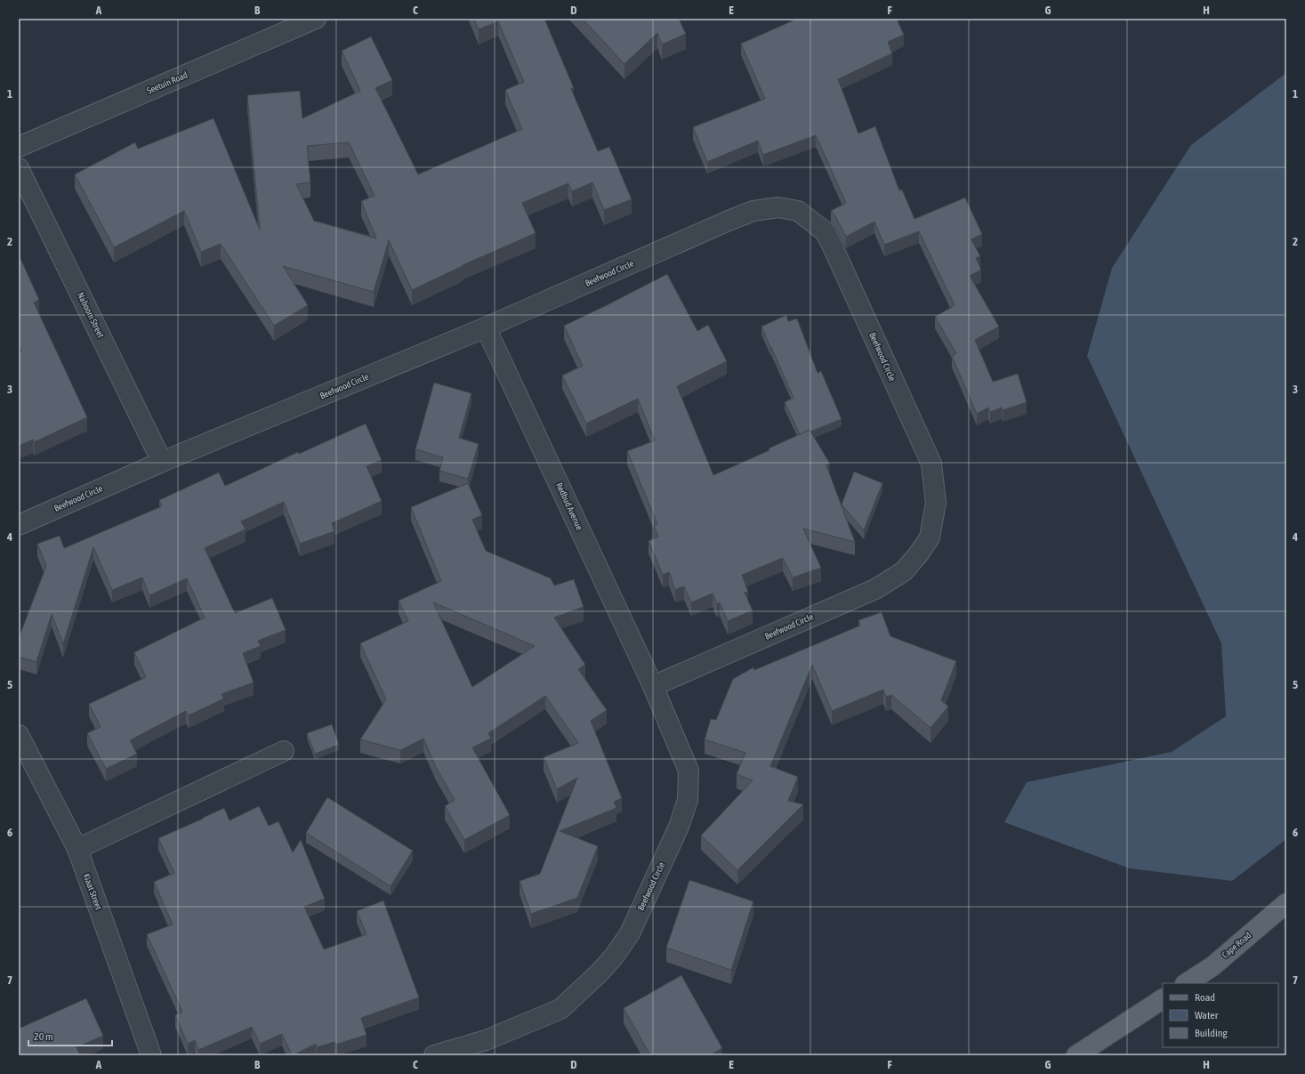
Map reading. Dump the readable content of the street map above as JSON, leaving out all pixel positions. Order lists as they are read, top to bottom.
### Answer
{
  "streets": {
    "main road": ["Cape Road"],
    "street": [
      "Seetuin Road",
      "Beefwood Circle",
      "Naboom Street",
      "Redbud Avenue",
      "Kiaat Street"
    ]
  },
  "crossings": [
    ["Beefwood Circle", "Naboom Street"],
    ["Beefwood Circle", "Redbud Avenue"]
  ],
  "legend": ["Road", "Water", "Building"],
  "scale_bar": "20 m",
  "grid": {
    "columns": [
      "A",
      "B",
      "C",
      "D",
      "E",
      "F",
      "G",
      "H"
    ],
    "rows": [
      "1",
      "2",
      "3",
      "4",
      "5",
      "6",
      "7"
    ]
  }
}
